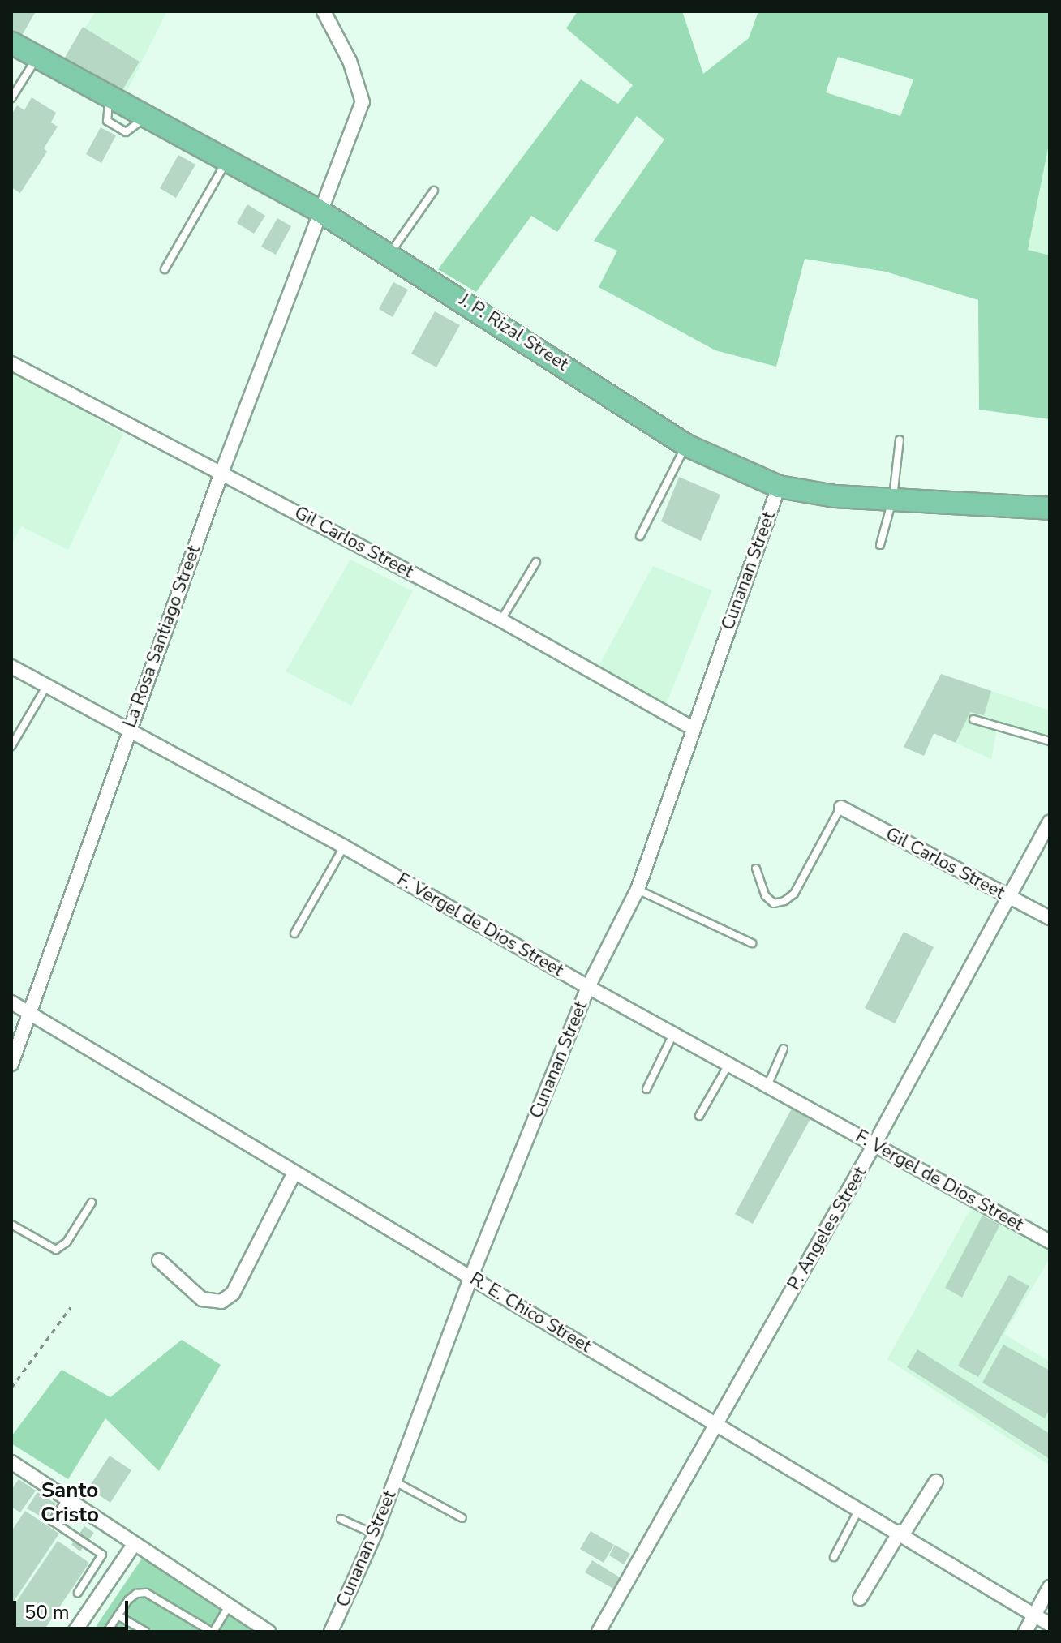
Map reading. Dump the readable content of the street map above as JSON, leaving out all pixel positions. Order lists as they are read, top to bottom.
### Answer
{
  "streets": {
    "main road": ["J. P. Rizal Street"],
    "street": [
      "Gil Carlos Street",
      "Cunanan Street",
      "La Rosa Santiago Street",
      "F. Vergel de Dios Street",
      "P. Angeles Street",
      "R. E. Chico Street"
    ]
  },
  "crossings": [
    ["J. P. Rizal Street", "Cunanan Street"],
    ["J. P. Rizal Street", "La Rosa Santiago Street"],
    ["Gil Carlos Street", "Cunanan Street"],
    ["Gil Carlos Street", "La Rosa Santiago Street"],
    ["Gil Carlos Street", "P. Angeles Street"],
    ["Cunanan Street", "F. Vergel de Dios Street"],
    ["Cunanan Street", "R. E. Chico Street"],
    ["La Rosa Santiago Street", "F. Vergel de Dios Street"],
    ["La Rosa Santiago Street", "R. E. Chico Street"],
    ["F. Vergel de Dios Street", "P. Angeles Street"],
    ["P. Angeles Street", "R. E. Chico Street"]
  ],
  "districts": ["Santo Cristo"],
  "scale_bar": "50 m"
}
